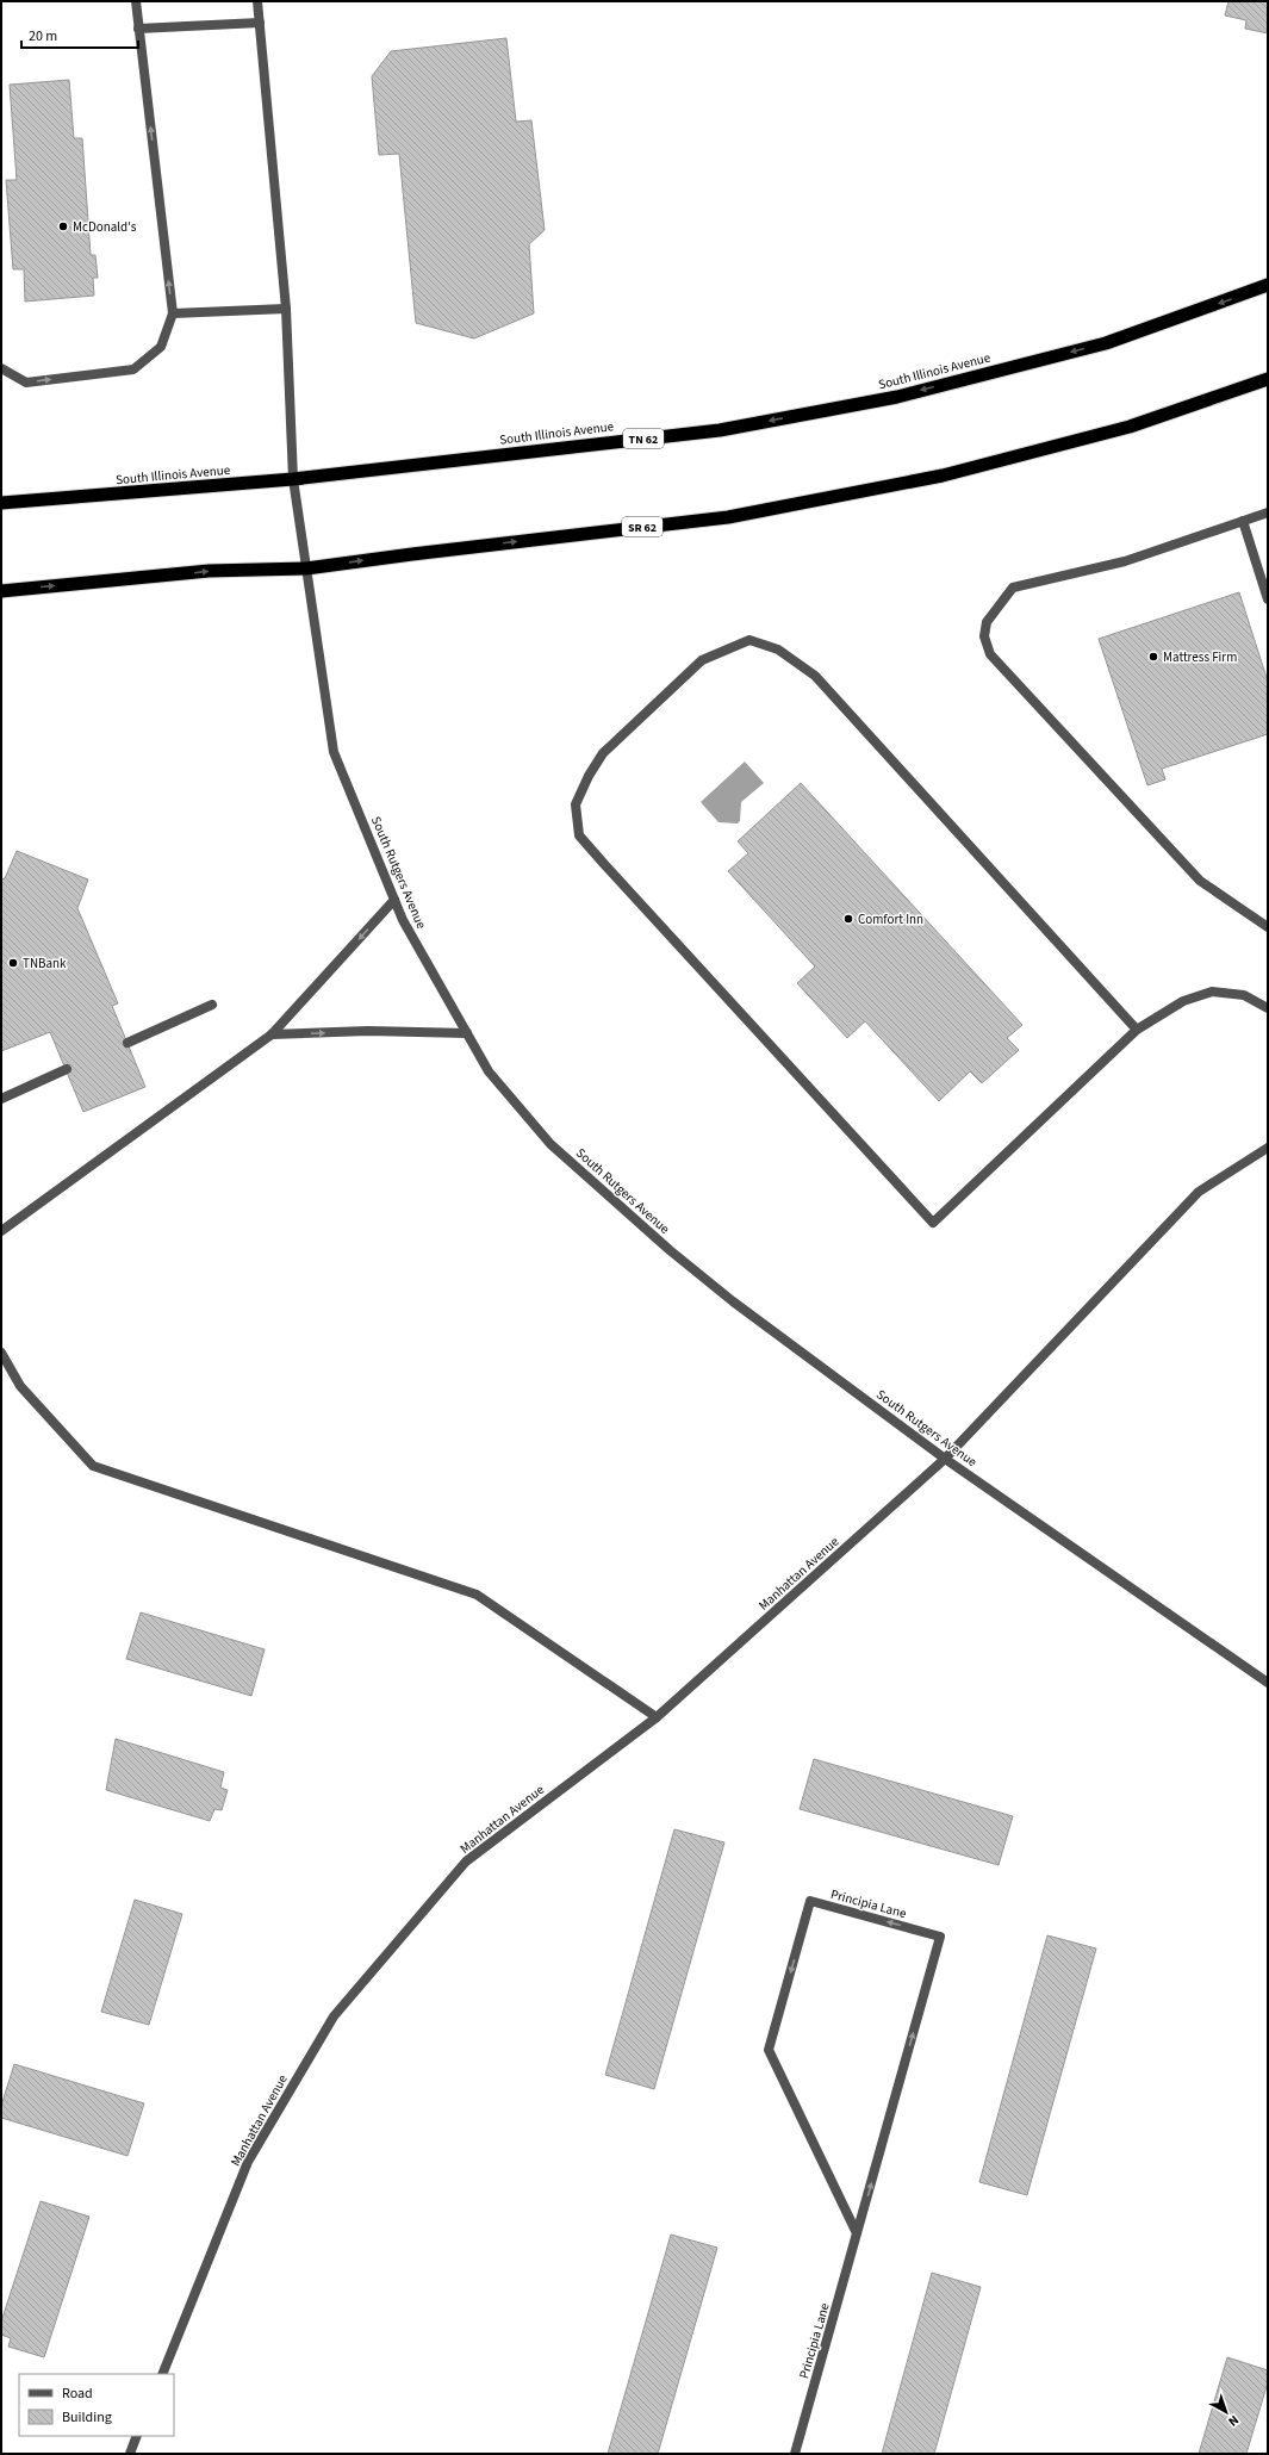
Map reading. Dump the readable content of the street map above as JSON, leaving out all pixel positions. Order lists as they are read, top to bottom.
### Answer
{
  "streets": {
    "highway": ["South Illinois Avenue", "TN 62", "SR 62"],
    "street": ["South Rutgers Avenue", "Manhattan Avenue", "Principia Lane"]
  },
  "crossings": [
    ["South Illinois Avenue", "South Rutgers Avenue"],
    ["SR 62", "South Rutgers Avenue"],
    ["South Rutgers Avenue", "Manhattan Avenue"]
  ],
  "places": [
    "McDonald's",
    "Mattress Firm",
    "Comfort Inn",
    "TNBank"
  ],
  "legend": ["Road", "Building"],
  "scale_bar": "20 m",
  "north": "bottom right"
}
